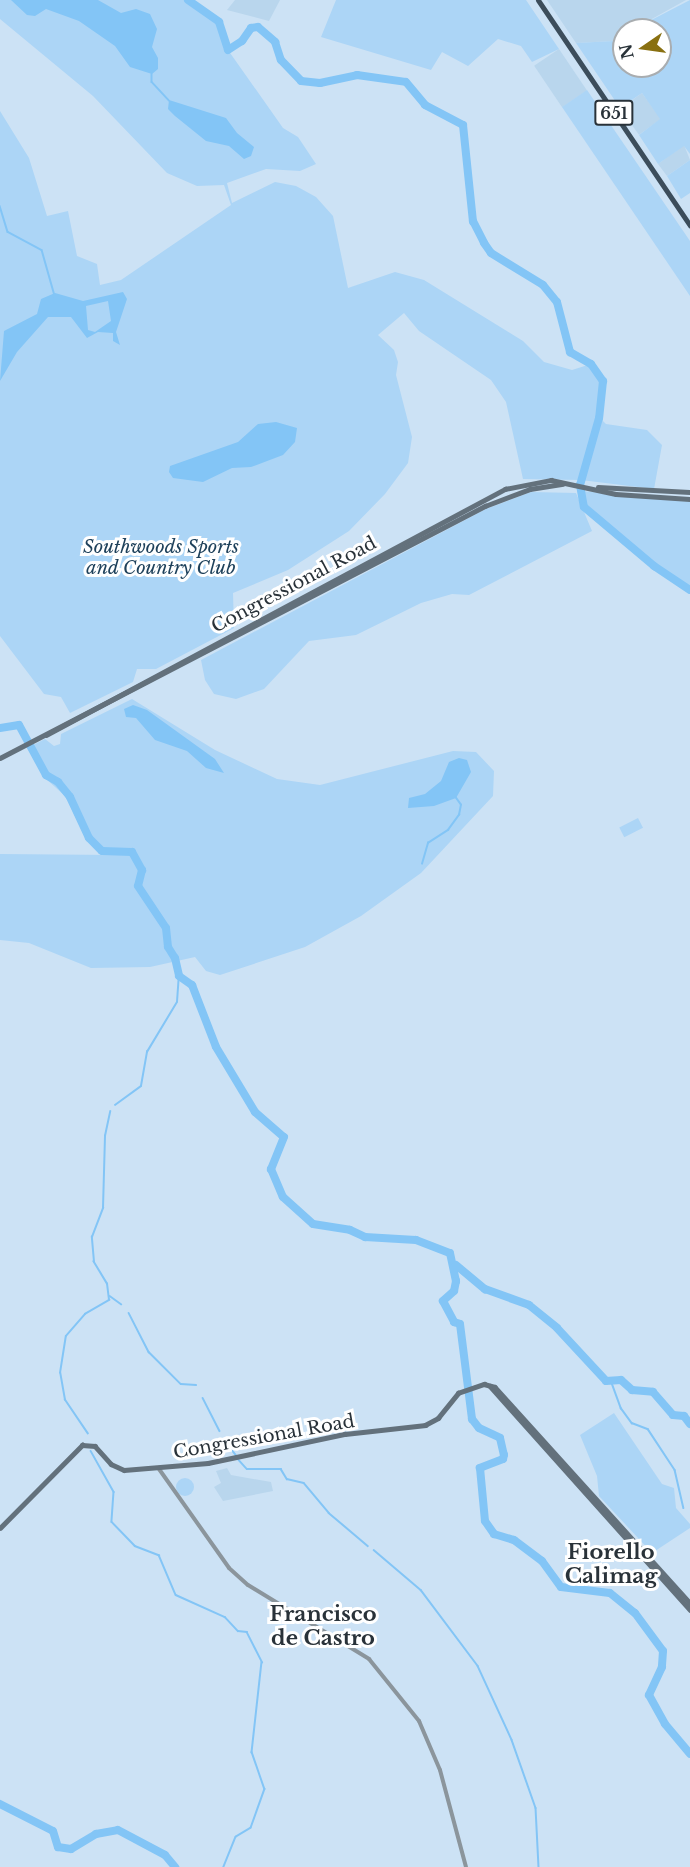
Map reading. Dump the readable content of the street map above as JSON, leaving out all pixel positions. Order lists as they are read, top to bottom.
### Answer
{
  "streets": {
    "highway": ["651"],
    "main road": ["Congressional Road"]
  },
  "districts": ["Fiorello Calimag", "Francisco de Castro"],
  "parks": ["Southwoods Sports and Country Club"],
  "north": "left"
}
